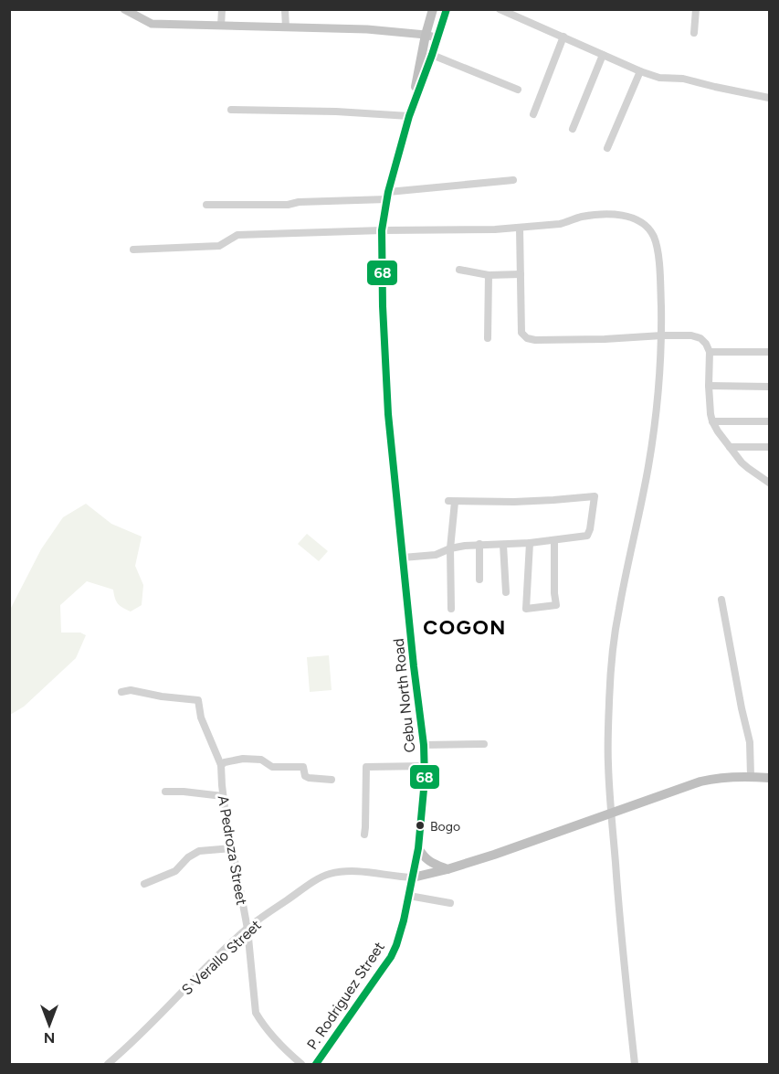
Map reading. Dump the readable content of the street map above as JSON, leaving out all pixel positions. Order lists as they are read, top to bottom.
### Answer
{
  "streets": {
    "highway": ["Cebu North Road"],
    "main road": ["P. Rodriguez Street"],
    "street": ["A Pedroza Street", "S Verallo Street"]
  },
  "crossings": [
    ["Cebu North Road", "S Verallo Street"],
    ["Cebu North Road", "P. Rodriguez Street"],
    ["A Pedroza Street", "S Verallo Street"],
    ["S Verallo Street", "P. Rodriguez Street"]
  ],
  "districts": ["COGON"],
  "places": ["Bogo"],
  "lines": ["transit line 68"],
  "north": "bottom"
}
